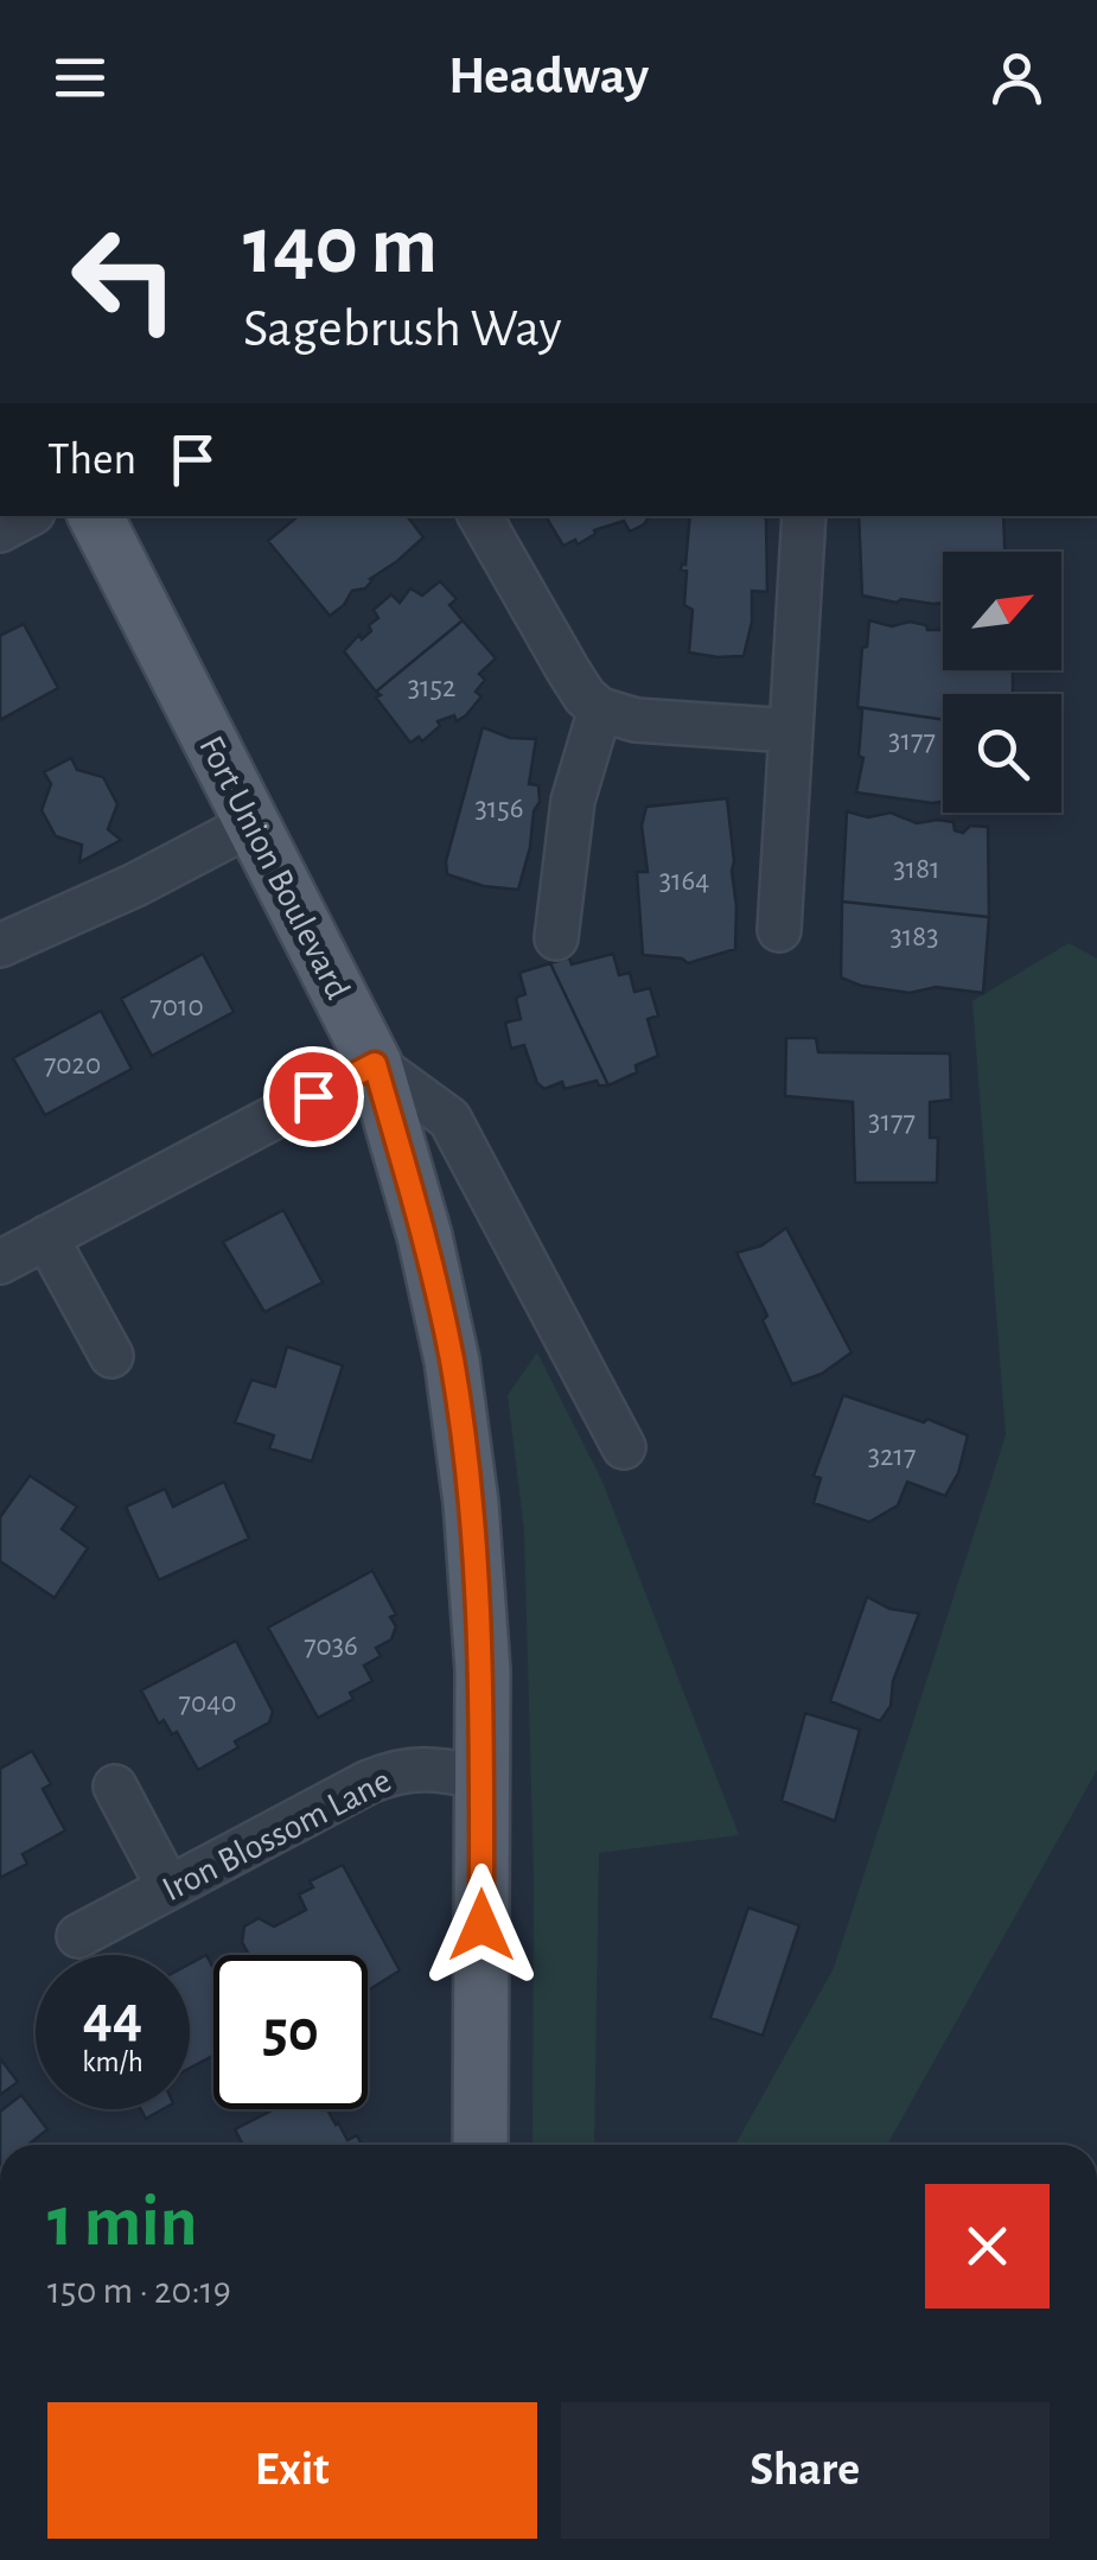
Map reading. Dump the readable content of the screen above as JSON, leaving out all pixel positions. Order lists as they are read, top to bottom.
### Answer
{
  "streets": {
    "main road": ["Fort Union Boulevard"],
    "street": ["Iron Blossom Lane"]
  },
  "crossings": [
    ["Fort Union Boulevard", "Iron Blossom Lane"]
  ],
  "house_numbers": [
    "3152",
    "3177",
    "3156",
    "3181",
    "3164",
    "3183",
    "7010",
    "7020",
    "3177",
    "3217",
    "7036",
    "7040"
  ],
  "north": "top right",
  "page": {
    "header": "Headway",
    "turn": ["140 m", "Sagebrush Way"],
    "then": "Then",
    "speed": "44 km/h",
    "limit": "50",
    "heading": ["1 min", "150 m · 20:19"],
    "buttons": ["Exit", "Share"]
  }
}
